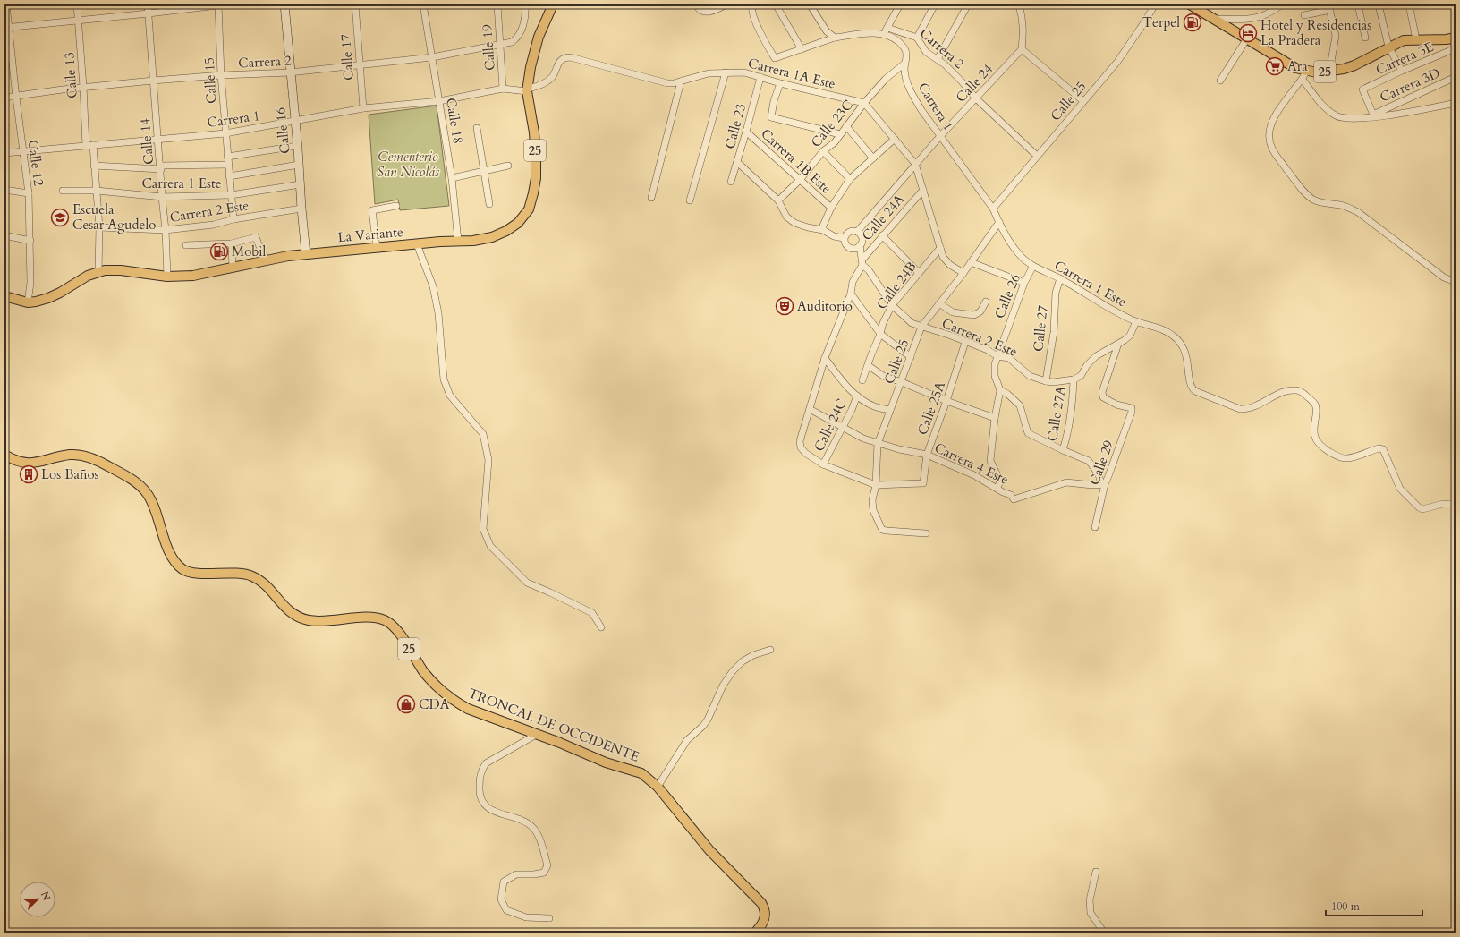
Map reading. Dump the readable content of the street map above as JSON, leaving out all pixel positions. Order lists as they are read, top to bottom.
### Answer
{
  "streets": {
    "main road": ["25", "La Variante", "TRONCAL DE OCCIDENTE"],
    "street": [
      "Calle 19",
      "Carrera 2",
      "Calle 17",
      "Carrera 3E",
      "Carrera 1A Este",
      "Calle 13",
      "Calle 15",
      "Calle 24",
      "Carrera 3D",
      "Calle 25",
      "Carrera 1",
      "Calle 18",
      "Calle 23C",
      "Calle 23",
      "Calle 16",
      "Calle 14",
      "Carrera 1B Este",
      "Calle 12",
      "Carrera 1 Este",
      "Carrera 2 Este",
      "Calle 24A",
      "Calle 24B",
      "Calle 26",
      "Calle 27",
      "Calle 25A",
      "Calle 27A",
      "Calle 24C",
      "Calle 29",
      "Carrera 4 Este"
    ]
  },
  "crossings": [
    ["Calle 19", "Carrera 2"],
    ["Calle 19", "Carrera 1"],
    ["Carrera 2", "Calle 17"],
    ["Carrera 2", "Calle 13"],
    ["Carrera 2", "Calle 15"],
    ["Carrera 2", "Calle 24"],
    ["Carrera 2", "Calle 25"],
    ["Carrera 2", "Calle 18"],
    ["Carrera 2", "Calle 16"],
    ["Carrera 2", "Calle 14"],
    ["Carrera 2", "Calle 12"],
    ["Calle 17", "Carrera 1"],
    ["Carrera 3E", "Carrera 3D"],
    ["Carrera 1A Este", "Carrera 1"],
    ["Carrera 1A Este", "Calle 23C"],
    ["Carrera 1A Este", "Calle 23"],
    ["Carrera 1A Este", "La Variante"],
    ["Calle 13", "Carrera 1"],
    ["Calle 15", "Carrera 1"],
    ["Calle 15", "Carrera 1 Este"],
    ["Calle 15", "Carrera 2 Este"],
    ["Calle 24", "Carrera 1"],
    ["Calle 25", "Carrera 1"],
    ["Calle 25", "Carrera 2 Este"],
    ["Calle 25", "Calle 25A"],
    ["Calle 25", "Carrera 4 Este"],
    ["Carrera 1", "Calle 18"],
    ["Carrera 1", "Calle 23C"],
    ["Carrera 1", "Calle 16"],
    ["Carrera 1", "Calle 14"],
    ["Carrera 1", "Calle 12"],
    ["Carrera 1", "Carrera 1 Este"],
    ["Carrera 1", "La Variante"],
    ["Carrera 1", "Calle 26"],
    ["Calle 18", "La Variante"],
    ["Calle 23C", "Carrera 1B Este"],
    ["Calle 23", "Carrera 1B Este"],
    ["Calle 16", "Carrera 1 Este"],
    ["Calle 16", "Carrera 2 Este"],
    ["Calle 16", "La Variante"],
    ["Calle 14", "Carrera 1 Este"],
    ["Calle 14", "Carrera 2 Este"],
    ["Calle 14", "La Variante"],
    ["Calle 12", "La Variante"],
    ["Carrera 1 Este", "Calle 26"],
    ["Carrera 1 Este", "Calle 27"],
    ["Carrera 2 Este", "Calle 24A"],
    ["Carrera 2 Este", "Calle 24B"],
    ["Carrera 2 Este", "Calle 26"],
    ["Carrera 2 Este", "Calle 27"],
    ["Carrera 2 Este", "Calle 25A"],
    ["Carrera 2 Este", "Calle 27A"],
    ["Calle 24A", "Calle 24C"],
    ["Calle 24A", "Carrera 4 Este"],
    ["Calle 25A", "Carrera 4 Este"],
    ["Calle 24C", "Carrera 4 Este"],
    ["Calle 29", "Carrera 4 Este"]
  ],
  "parks": ["Cementerio San Nicolás"],
  "places": {
    "fuel station": ["Terpel", "Mobil"],
    "hotel": ["Hotel y Residencias La Pradera"],
    "supermarket": ["Ara"],
    "school or university": ["Escuela Cesar Agudelo"],
    "theatre": ["Auditorio"],
    "building": ["Los Baños"],
    "shop": ["CDA"]
  },
  "scale_bar": "100 m",
  "north": "top right"
}
